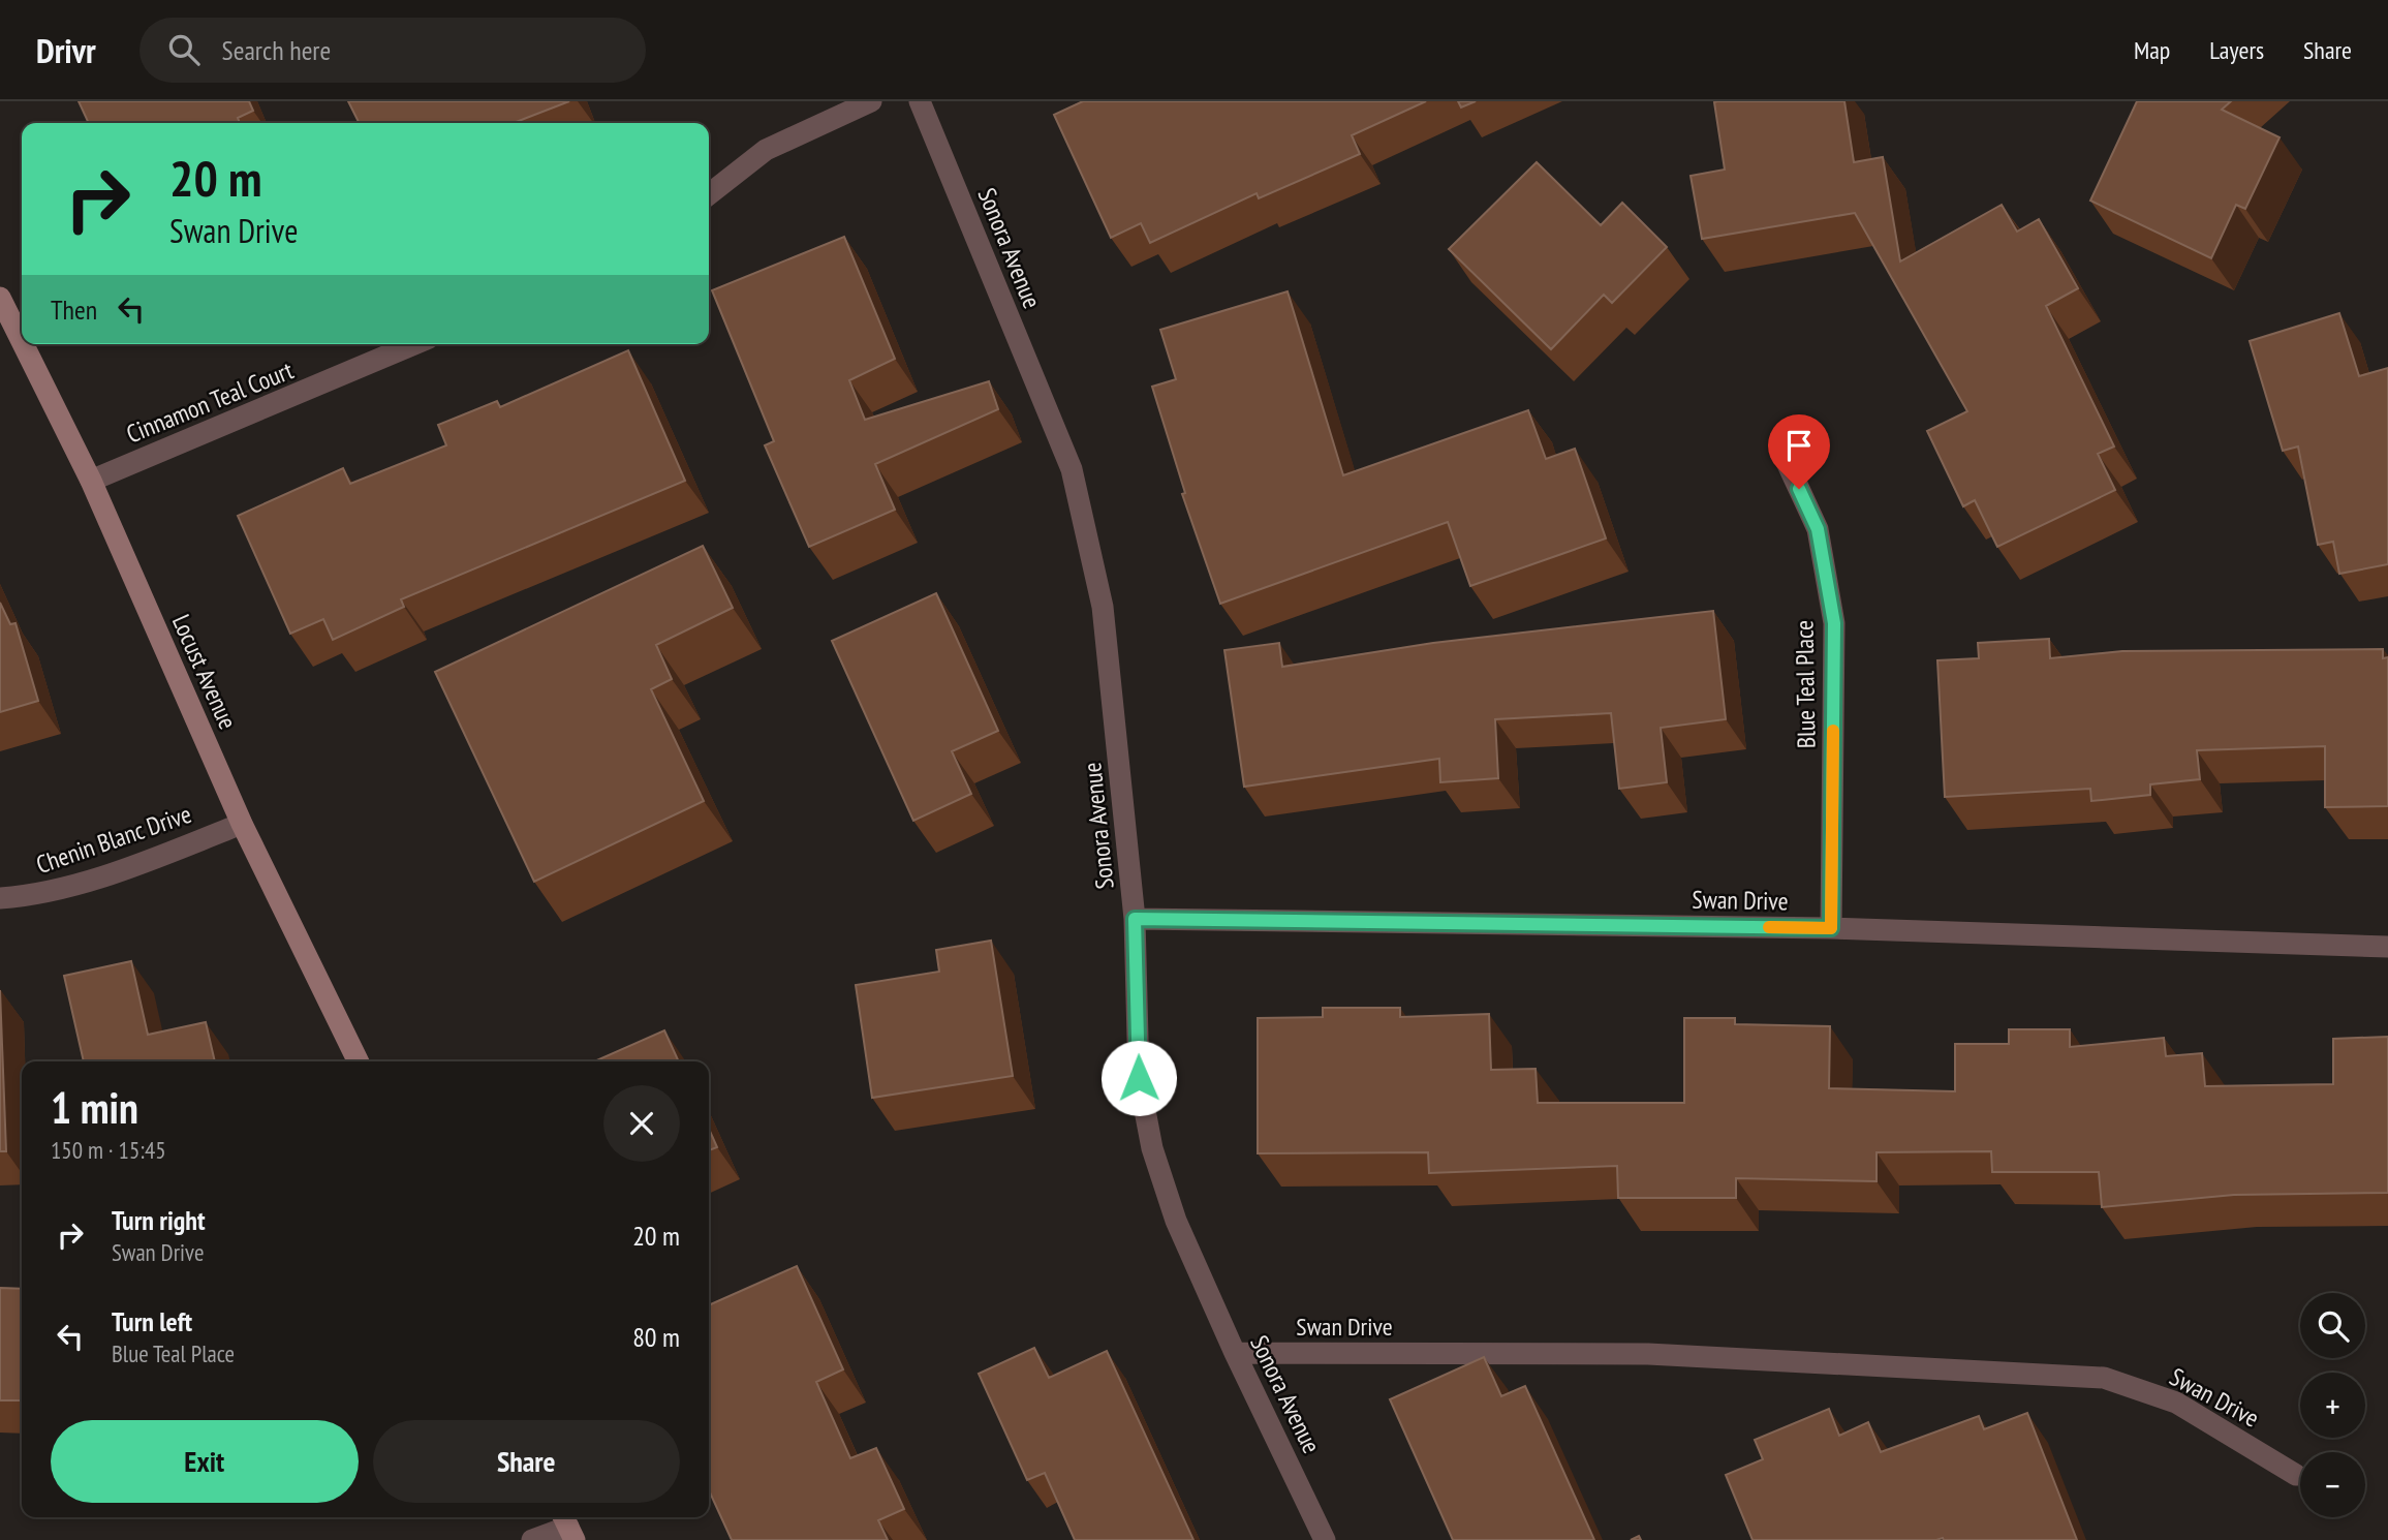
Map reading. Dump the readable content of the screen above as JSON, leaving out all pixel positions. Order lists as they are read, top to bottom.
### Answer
{
  "streets": {
    "street": [
      "Sonora Avenue",
      "Cinnamon Teal Court",
      "Locust Avenue",
      "Blue Teal Place",
      "Chenin Blanc Drive",
      "Swan Drive"
    ]
  },
  "crossings": [
    ["Sonora Avenue", "Swan Drive"],
    ["Cinnamon Teal Court", "Locust Avenue"],
    ["Locust Avenue", "Chenin Blanc Drive"],
    ["Blue Teal Place", "Swan Drive"]
  ],
  "page": {
    "header": "Drivr",
    "search": "Search here",
    "nav": ["Map", "Layers", "Share"],
    "turn": ["20 m", "Swan Drive"],
    "then": "Then",
    "heading": ["1 min", "150 m · 15:45"],
    "list": [
      {
        "name": "Turn right",
        "note": "Swan Drive",
        "value": "20 m"
      },
      {
        "name": "Turn left",
        "note": "Blue Teal Place",
        "value": "80 m"
      }
    ],
    "map_buttons": ["+", "−"],
    "buttons": ["Exit", "Share"]
  }
}
